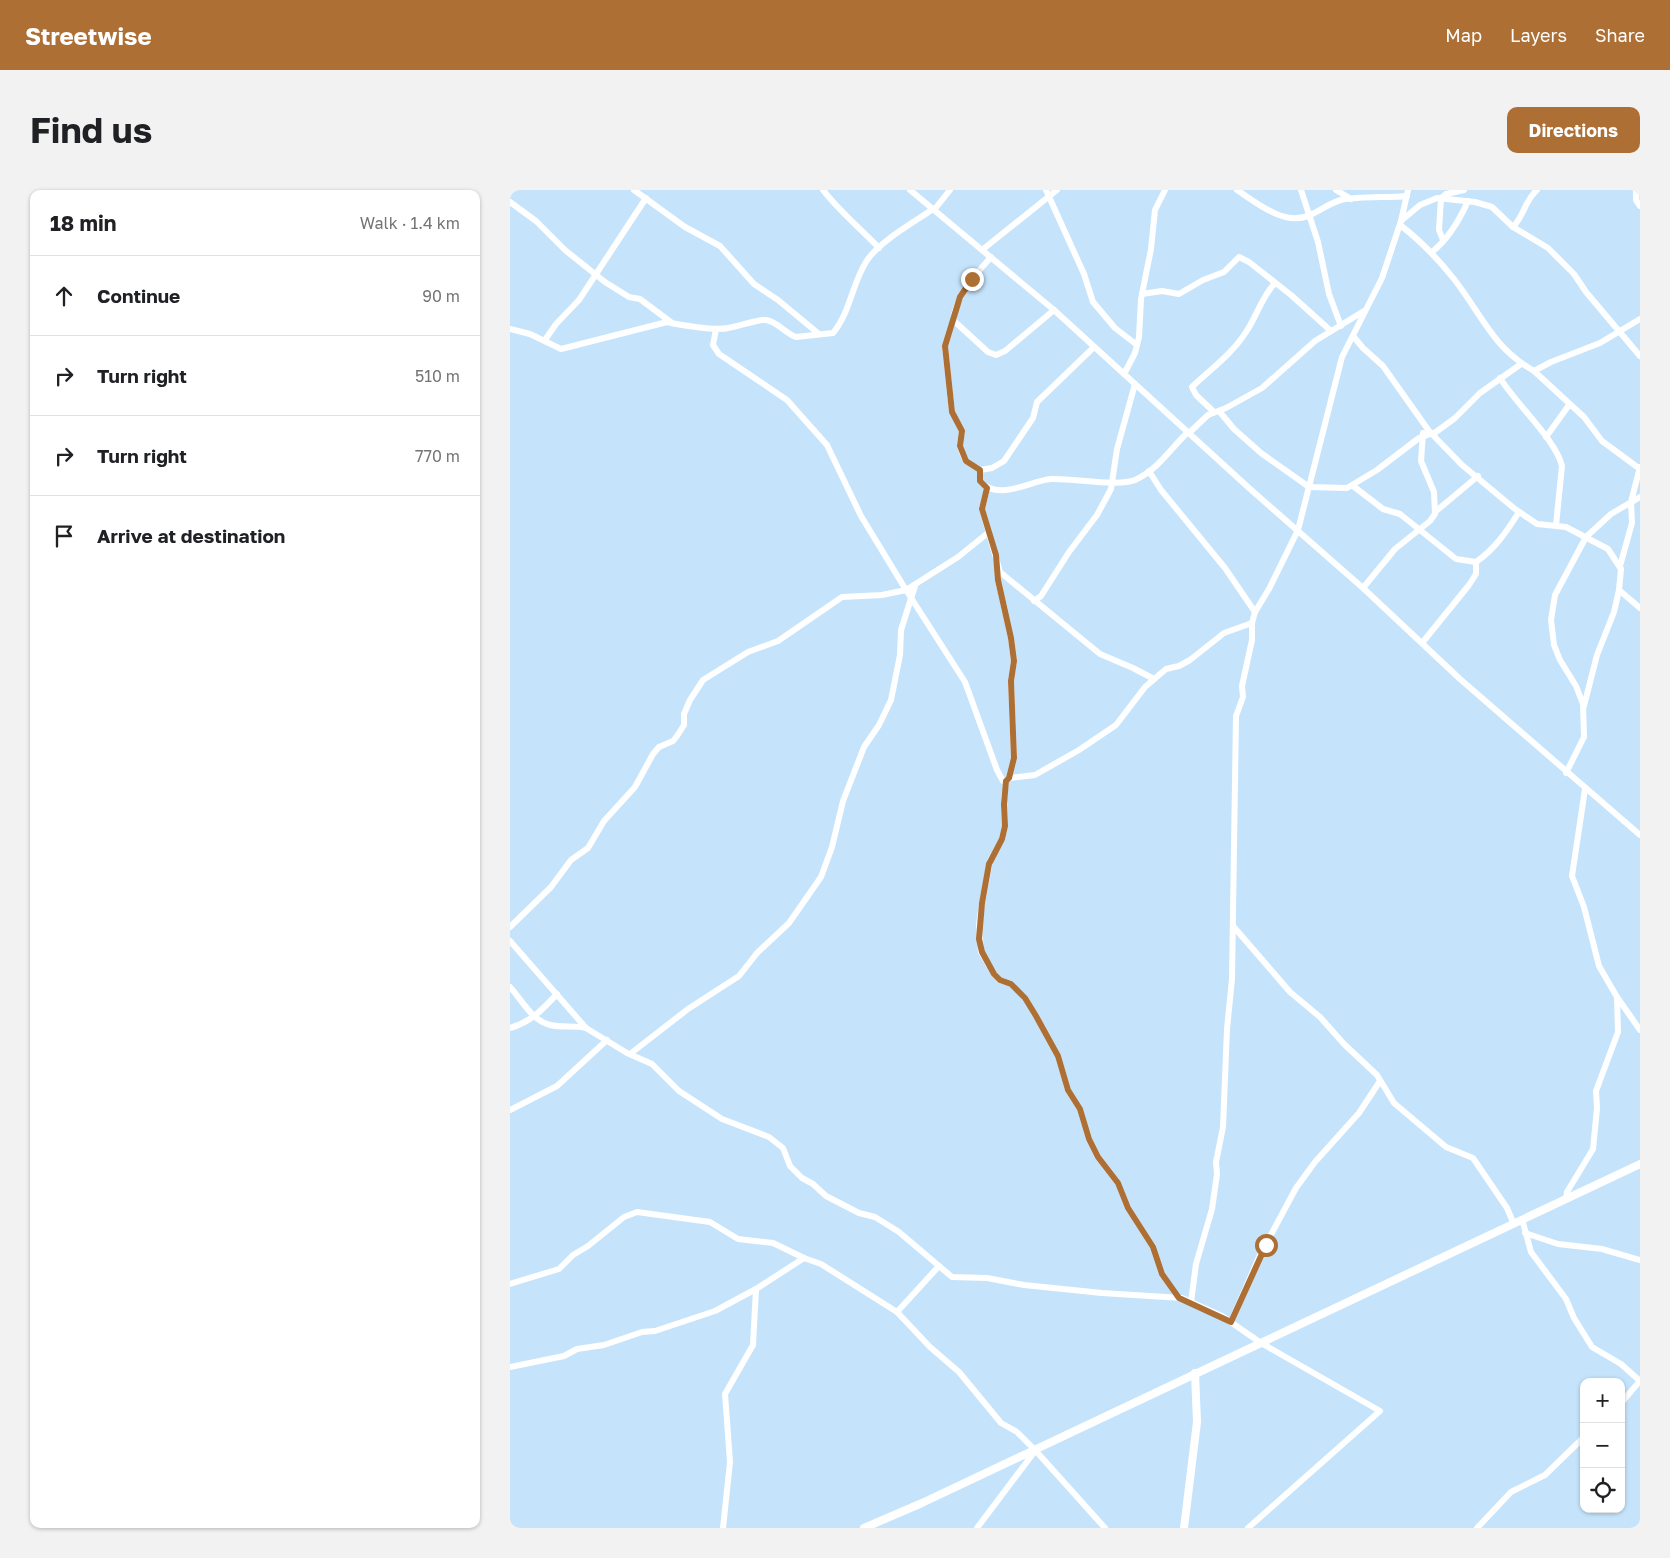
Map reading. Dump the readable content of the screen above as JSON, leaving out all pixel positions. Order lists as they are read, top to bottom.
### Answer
{
  "page": {
    "header": "Streetwise",
    "nav": ["Map", "Layers", "Share"],
    "buttons": "Directions",
    "title": "Find us",
    "heading": ["18 min", "Walk · 1.4 km"],
    "list": [
      ["Continue", "90 m"],
      ["Turn right", "510 m"],
      ["Turn right", "770 m"],
      "Arrive at destination"
    ],
    "map_buttons": ["+", "−"]
  }
}
